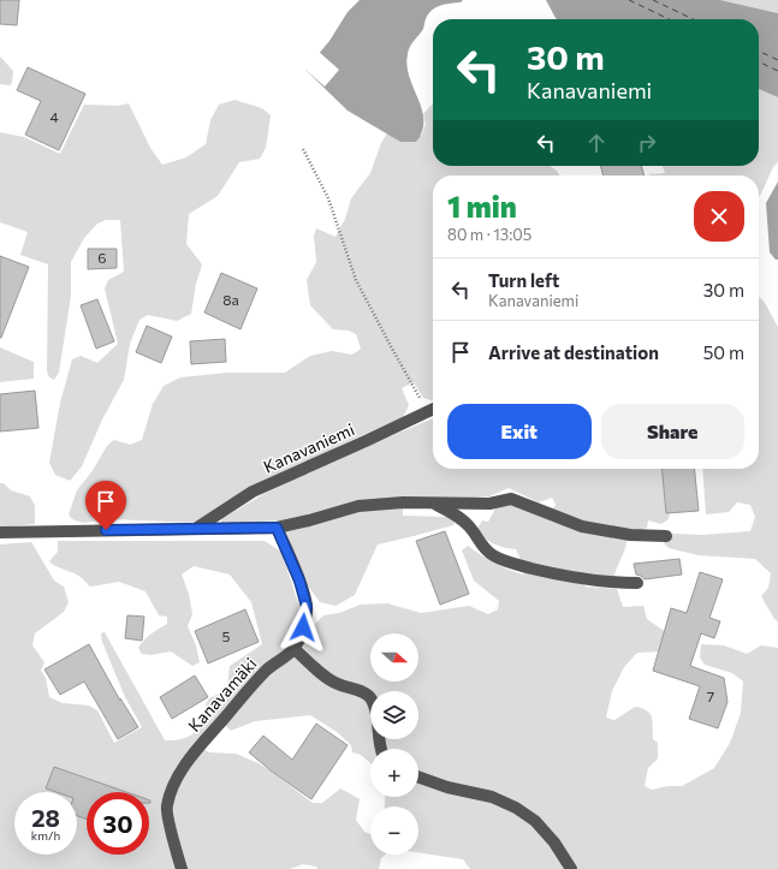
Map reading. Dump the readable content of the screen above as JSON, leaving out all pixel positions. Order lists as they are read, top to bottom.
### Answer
{
  "streets": {
    "street": ["Kanavaniemi", "Kanavamäki"]
  },
  "house_numbers": [
    "4",
    "6",
    "8a",
    "5",
    "7"
  ],
  "north": "right",
  "page": {
    "turn": ["30 m", "Kanavaniemi"],
    "heading": ["1 min", "80 m · 13:05"],
    "list": [
      {
        "name": "Turn left",
        "note": "Kanavaniemi",
        "value": "30 m"
      },
      {
        "name": "Arrive at destination",
        "value": "50 m"
      }
    ],
    "buttons": ["Exit", "Share"],
    "map_buttons": ["+", "−"],
    "speed": "28 km/h",
    "limit": "30"
  }
}
